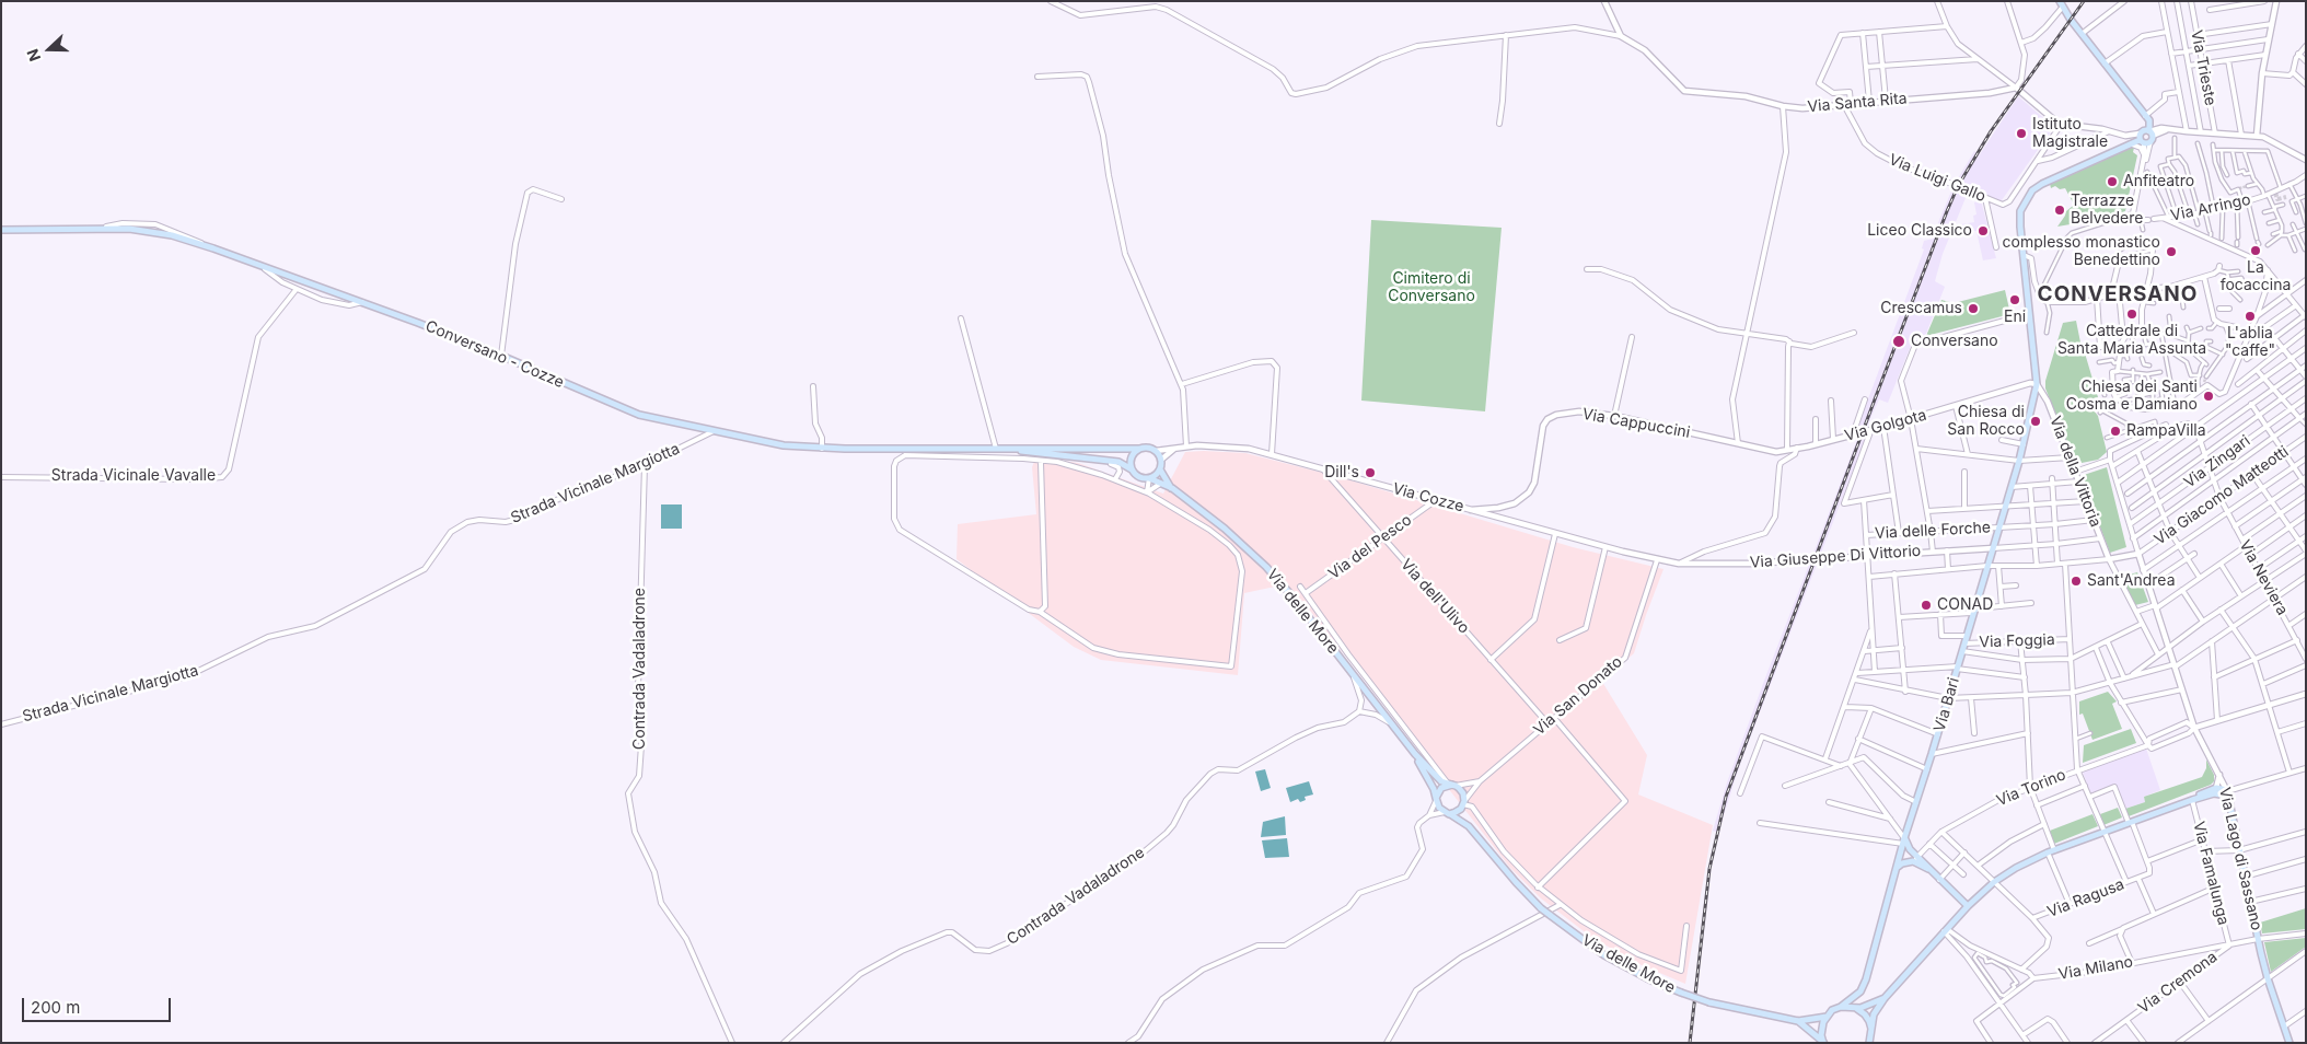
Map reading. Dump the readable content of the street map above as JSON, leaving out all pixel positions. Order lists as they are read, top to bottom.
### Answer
{
  "streets": {
    "main road": [
      "Conversano - Cozze",
      "Via delle More",
      "Via Bari",
      "Via Lago di Sassano"
    ],
    "street": [
      "Via Trieste",
      "Via Santa Rita",
      "Via Luigi Gallo",
      "Via Arringo",
      "Via Cappuccini",
      "Via Golgota",
      "Via Zingari",
      "Via della Vittoria",
      "Strada Vicinale Vavalle",
      "Strada Vicinale Margiotta",
      "Via Giacomo Matteotti",
      "Via Cozze",
      "Via delle Forche",
      "Via del Pesco",
      "Via Giuseppe Di Vittorio",
      "Via Neviera",
      "Via dell'Ulivo",
      "Via Foggia",
      "Contrada Vadaladrone",
      "Via San Donato",
      "Via Torino",
      "Via Famalunga",
      "Via Ragusa",
      "Via Milano",
      "Via Cremona"
    ]
  },
  "crossings": [
    ["Via Santa Rita", "Via Luigi Gallo"],
    ["Conversano - Cozze", "Strada Vicinale Margiotta"],
    ["Via Cappuccini", "Via Golgota"],
    ["Via Cappuccini", "Via Cozze"],
    ["Via Golgota", "Via della Vittoria"],
    ["Via Golgota", "Via Bari"],
    ["Via Zingari", "Via Neviera"],
    ["Via della Vittoria", "Via delle Forche"],
    ["Via della Vittoria", "Via Bari"],
    ["Strada Vicinale Margiotta", "Contrada Vadaladrone"],
    ["Via Giacomo Matteotti", "Via Neviera"],
    ["Via Giacomo Matteotti", "Via Lago di Sassano"],
    ["Via Cozze", "Via del Pesco"],
    ["Via Cozze", "Via Giuseppe Di Vittorio"],
    ["Via Cozze", "Via dell'Ulivo"],
    ["Via Cozze", "Via San Donato"],
    ["Via delle Forche", "Via Bari"],
    ["Via del Pesco", "Via dell'Ulivo"],
    ["Via Giuseppe Di Vittorio", "Via Bari"],
    ["Via dell'Ulivo", "Via San Donato"],
    ["Via Foggia", "Via Bari"],
    ["Via Lago di Sassano", "Via Milano"],
    ["Via Famalunga", "Via Milano"],
    ["Via Famalunga", "Via Cremona"],
    ["Via Milano", "Via Cremona"]
  ],
  "districts": ["CONVERSANO"],
  "parks": ["Cimitero di Conversano"],
  "places": [
    "Istituto Magistrale",
    "Anfiteatro",
    "Terrazze Belvedere",
    "Liceo Classico",
    "La focaccina",
    "complesso monastico Benedettino",
    "Eni",
    "Crescamus",
    "Cattedrale di Santa Maria Assunta",
    "L'ablia \"caffe\"",
    "Conversano",
    "Chiesa dei Santi Cosma e Damiano",
    "Chiesa di San Rocco",
    "RampaVilla",
    "Dill's",
    "Sant'Andrea",
    "CONAD"
  ],
  "scale_bar": "200 m",
  "north": "left"
}
